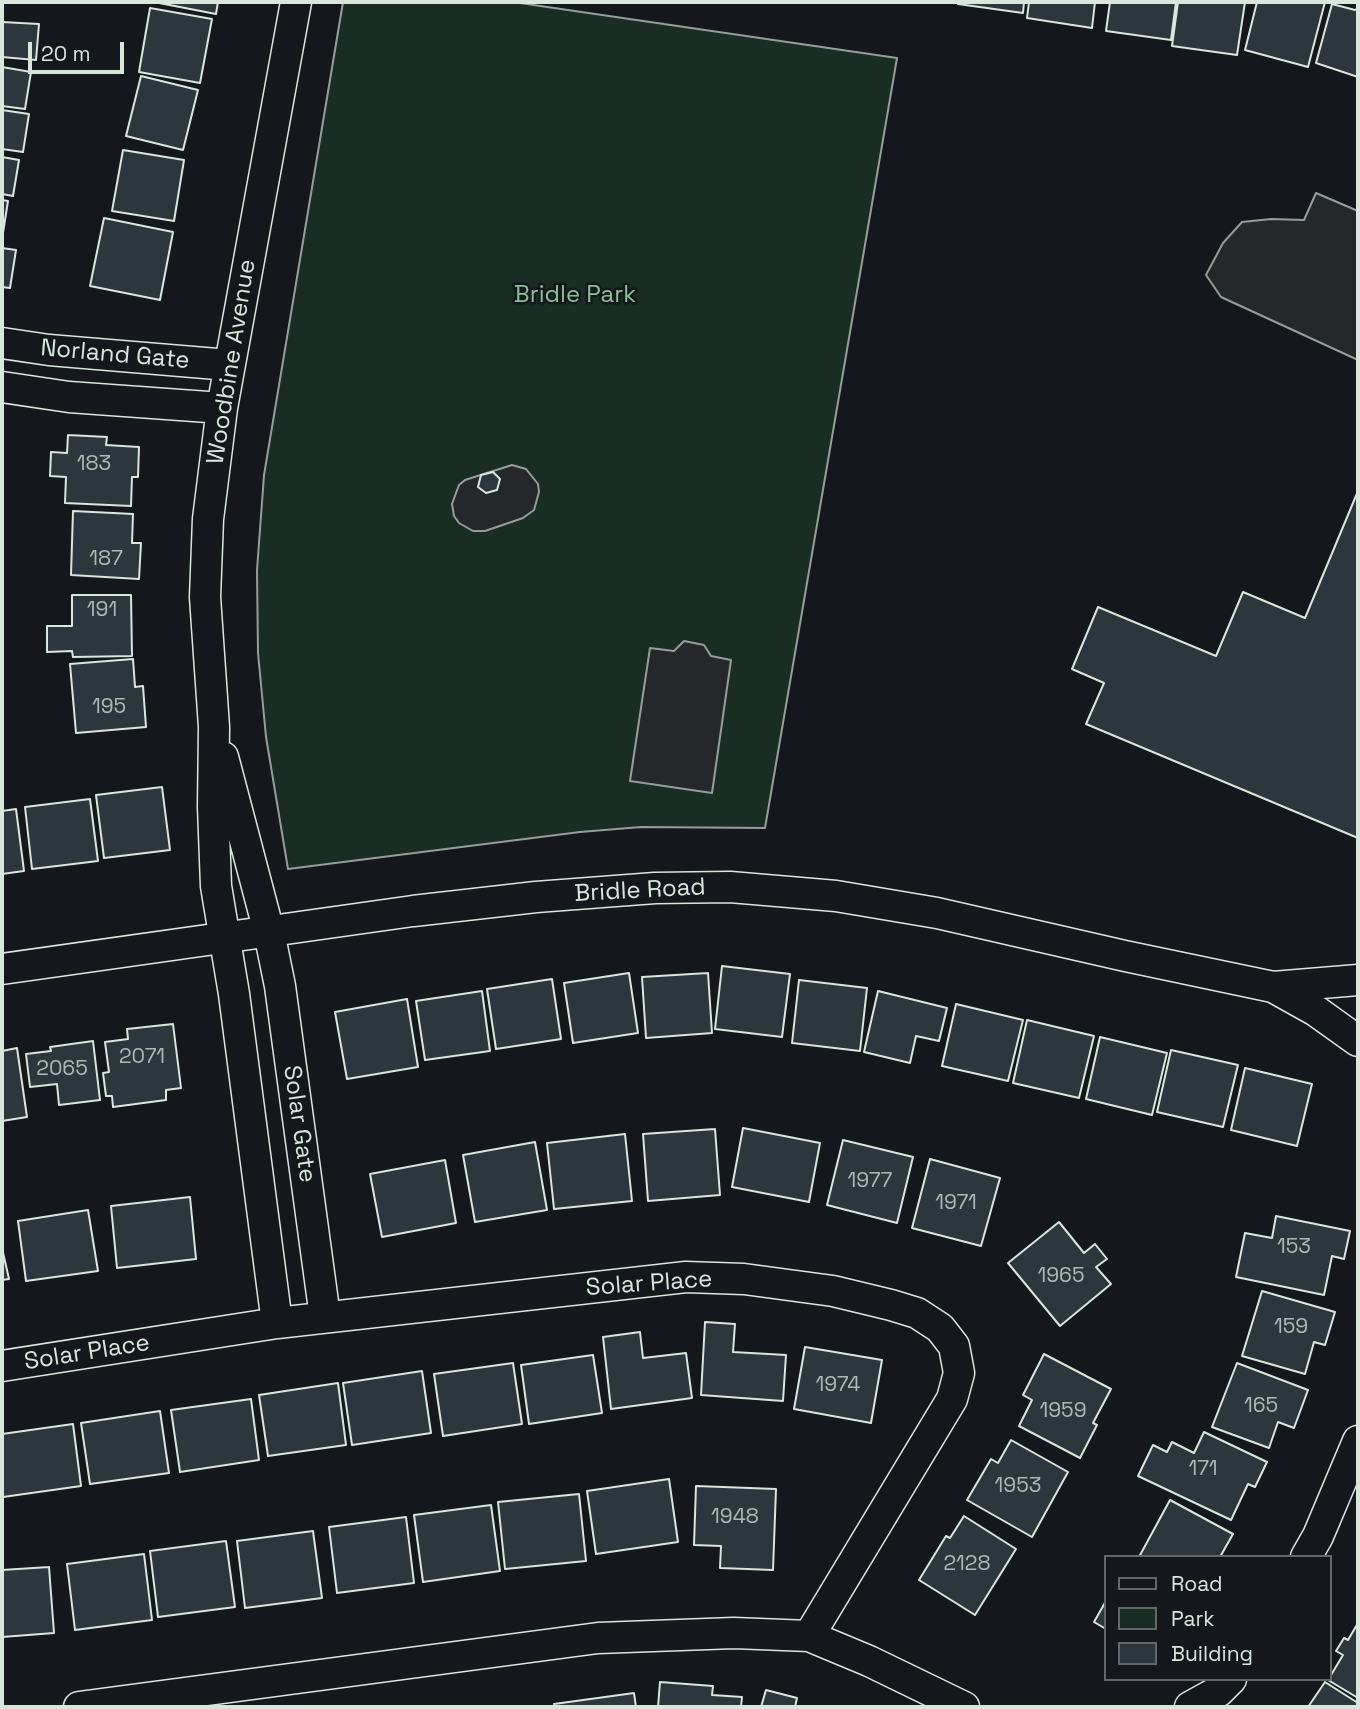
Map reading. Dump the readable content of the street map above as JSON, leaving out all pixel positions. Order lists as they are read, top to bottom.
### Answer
{
  "streets": {
    "street": [
      "Norland Gate",
      "Woodbine Avenue",
      "Bridle Road",
      "Solar Gate",
      "Solar Place"
    ]
  },
  "crossings": [
    ["Norland Gate", "Woodbine Avenue"],
    ["Woodbine Avenue", "Bridle Road"],
    ["Woodbine Avenue", "Solar Gate"],
    ["Bridle Road", "Solar Gate"],
    ["Solar Gate", "Solar Place"]
  ],
  "parks": ["Bridle Park"],
  "house_numbers": [
    "183",
    "187",
    "191",
    "195",
    "2071",
    "2065",
    "1977",
    "1971",
    "153",
    "1965",
    "159",
    "1974",
    "165",
    "1959",
    "171",
    "1953",
    "1948",
    "2128"
  ],
  "legend": ["Road", "Park", "Building"],
  "scale_bar": "20 m"
}
